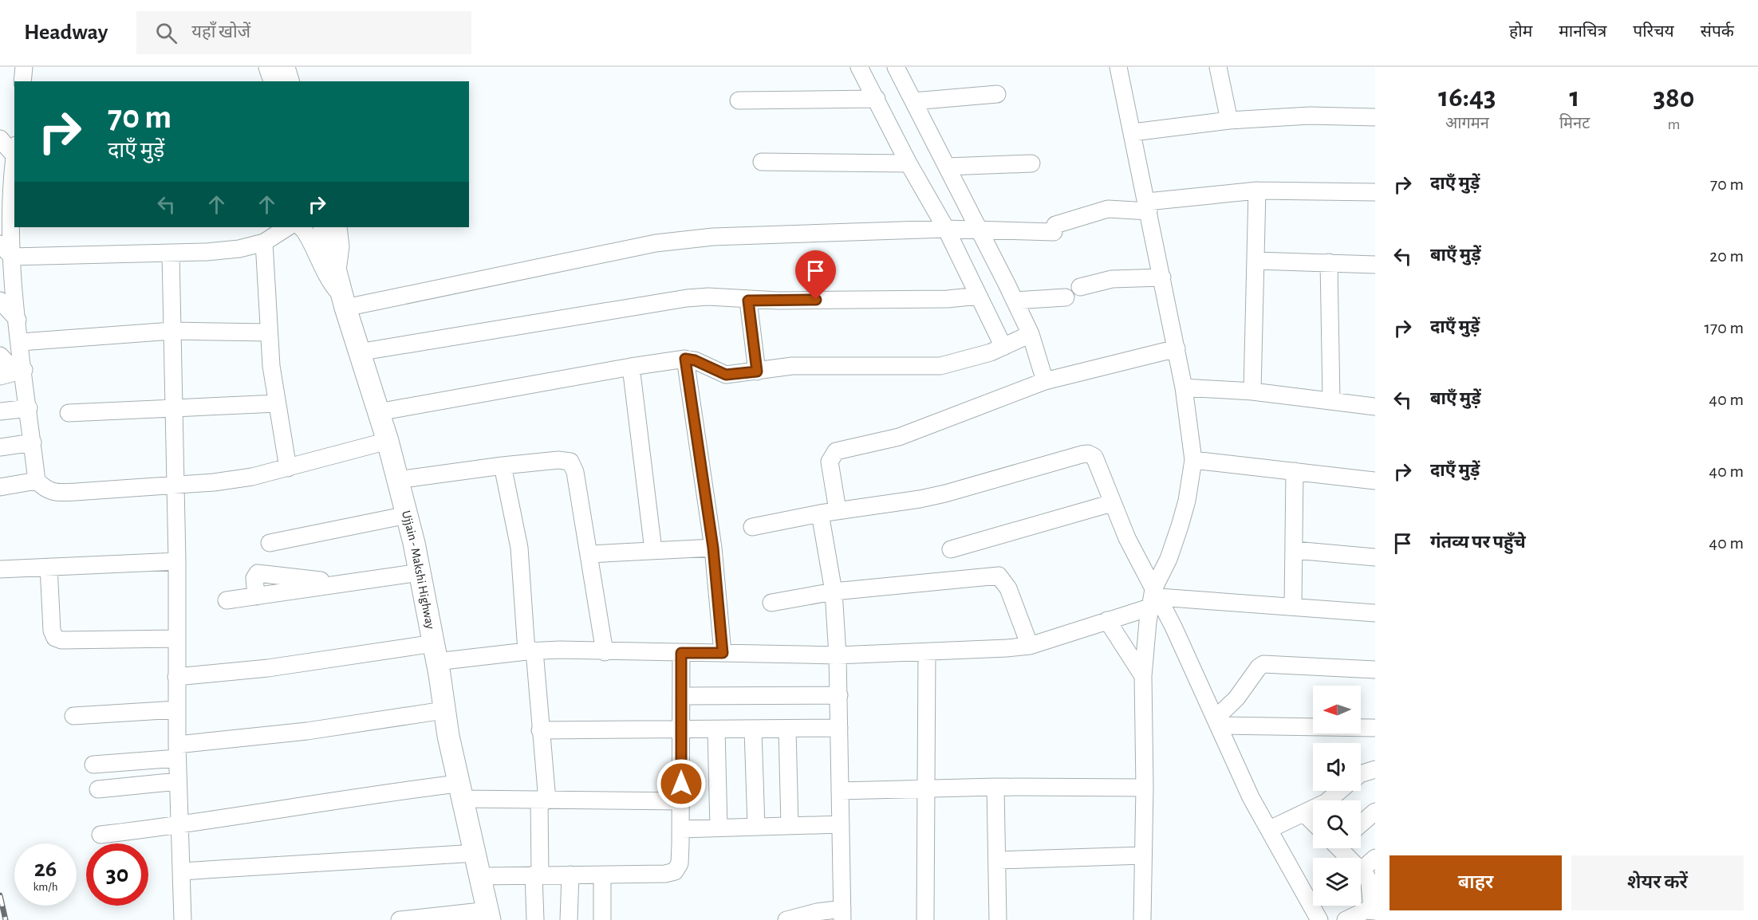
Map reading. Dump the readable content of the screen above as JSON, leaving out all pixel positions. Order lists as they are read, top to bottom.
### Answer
{
  "streets": {
    "main road": ["Ujjain - Makshi Highway"]
  },
  "north": "left",
  "page": {
    "header": "Headway",
    "search": "यहाँ खोजें",
    "nav": [
      "होम",
      "मानचित्र",
      "परिचय",
      "संपर्क"
    ],
    "eta": [
      "16:43",
      "आगमन",
      "1",
      "मिनट",
      "380",
      "m"
    ],
    "turn": ["70 m", "दाएँ मुड़ें"],
    "list": [
      {
        "name": "दाएँ मुड़ें",
        "value": "70 m"
      },
      {
        "name": "बाएँ मुड़ें",
        "value": "20 m"
      },
      {
        "name": "दाएँ मुड़ें",
        "value": "170 m"
      },
      {
        "name": "बाएँ मुड़ें",
        "value": "40 m"
      },
      {
        "name": "दाएँ मुड़ें",
        "value": "40 m"
      },
      {
        "name": "गंतव्य पर पहुँचे",
        "value": "40 m"
      }
    ],
    "speed": "26 km/h",
    "limit": "30",
    "buttons": ["बाहर", "शेयर करें"]
  }
}
